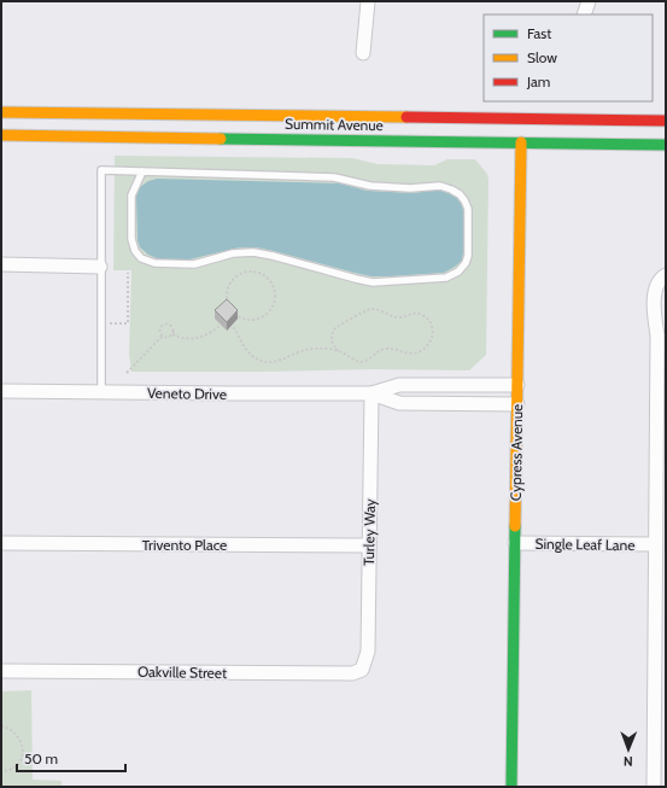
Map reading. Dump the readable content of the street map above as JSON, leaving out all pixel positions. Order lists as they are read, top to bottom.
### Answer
{
  "streets": {
    "main road": ["Summit Avenue", "Cypress Avenue"],
    "street": [
      "Veneto Drive",
      "Turley Way",
      "Trivento Place",
      "Single Leaf Lane",
      "Oakville Street"
    ]
  },
  "crossings": [
    ["Summit Avenue", "Cypress Avenue"],
    ["Veneto Drive", "Cypress Avenue"],
    ["Veneto Drive", "Turley Way"],
    ["Cypress Avenue", "Single Leaf Lane"],
    ["Turley Way", "Trivento Place"],
    ["Turley Way", "Oakville Street"]
  ],
  "legend": ["Fast", "Slow", "Jam"],
  "scale_bar": "50 m",
  "north": "bottom"
}
